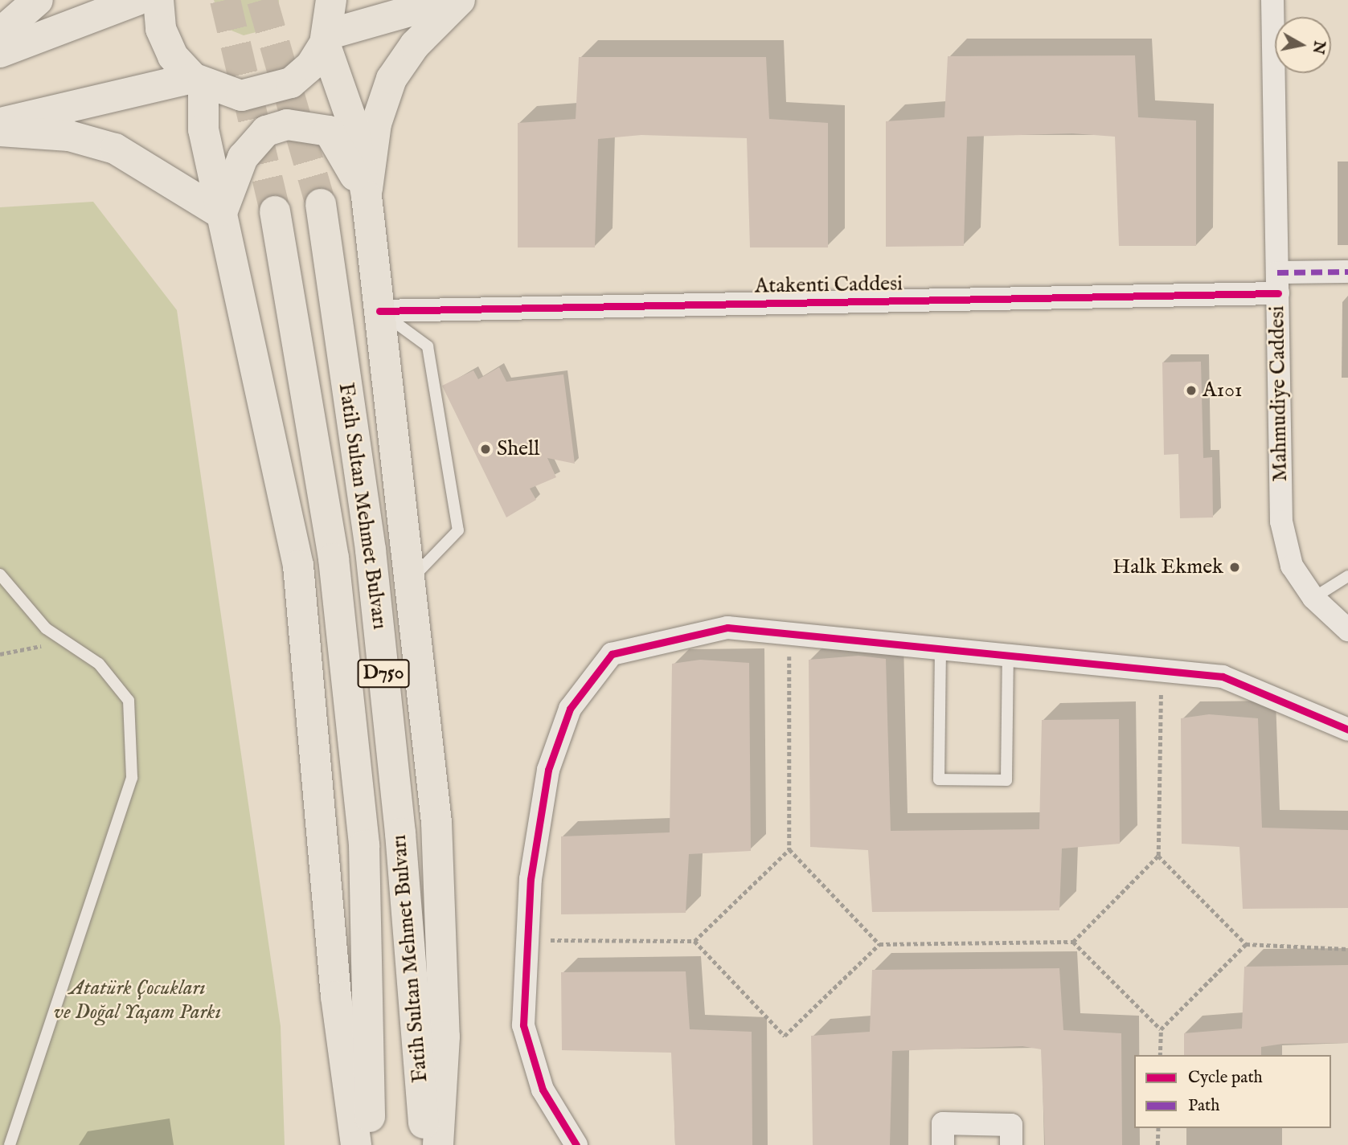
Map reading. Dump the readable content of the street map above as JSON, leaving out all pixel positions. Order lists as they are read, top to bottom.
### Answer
{
  "streets": {
    "main road": ["Fatih Sultan Mehmet Bulvarı", "D750"],
    "street": ["Atakenti Caddesi", "Mahmudiye Caddesi"]
  },
  "crossings": [
    ["Atakenti Caddesi", "Mahmudiye Caddesi"]
  ],
  "parks": ["Atatürk Çocukları ve Doğal Yaşam Parkı"],
  "places": ["A101", "Shell", "Halk Ekmek"],
  "legend": ["Cycle path", "Path"],
  "north": "right"
}
